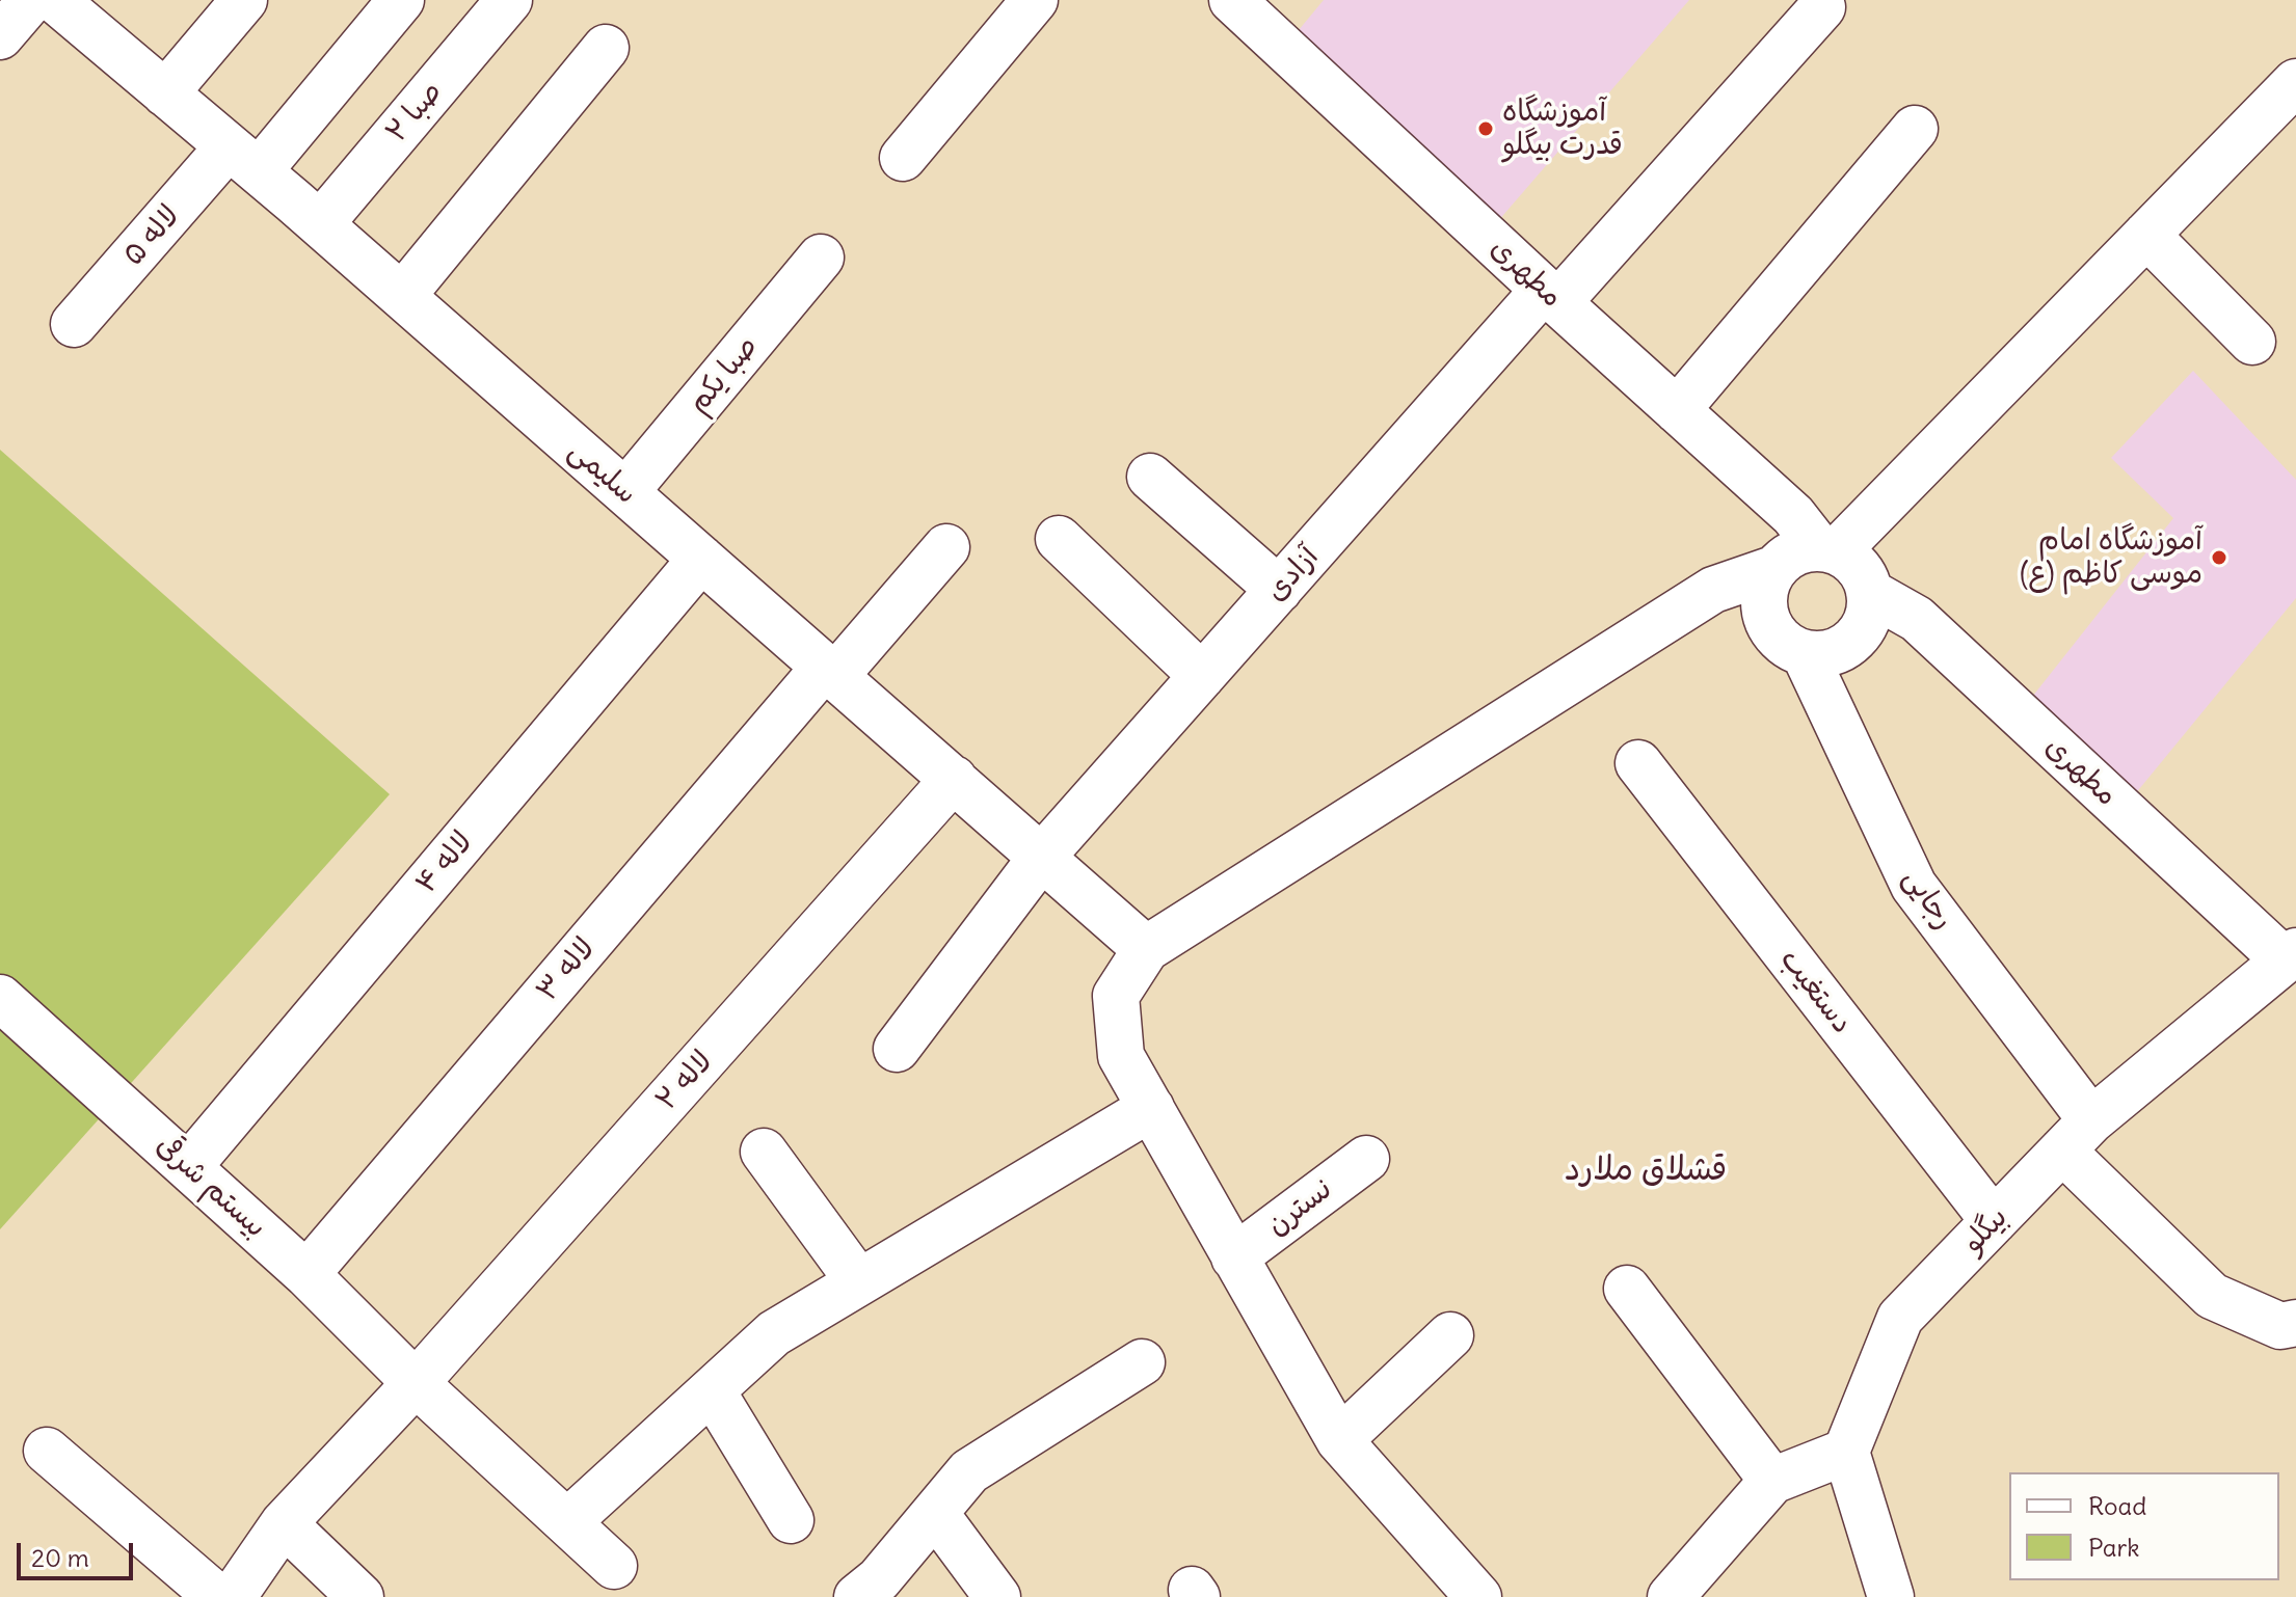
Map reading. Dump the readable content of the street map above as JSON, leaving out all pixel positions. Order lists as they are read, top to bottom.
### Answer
{
  "streets": {
    "street": [
      "صبا ۲",
      "لاله ۵",
      "مطهری",
      "صبا یکم",
      "سلیمی",
      "آزادی",
      "لاله ۴",
      "رجایی",
      "لاله ۳",
      "دستغیب",
      "لاله ۲",
      "بیستم شرقی",
      "نسترن",
      "بیگلو"
    ]
  },
  "crossings": [
    ["صبا ۲", "سلیمی"],
    ["لاله ۵", "سلیمی"],
    ["مطهری", "آزادی"],
    ["مطهری", "رجایی"],
    ["مطهری", "بیگلو"],
    ["صبا یکم", "سلیمی"],
    ["سلیمی", "آزادی"],
    ["سلیمی", "لاله ۴"],
    ["سلیمی", "لاله ۳"],
    ["سلیمی", "لاله ۲"],
    ["لاله ۴", "بیستم شرقی"],
    ["رجایی", "بیگلو"],
    ["لاله ۳", "بیستم شرقی"],
    ["دستغیب", "بیگلو"],
    ["لاله ۲", "بیستم شرقی"]
  ],
  "districts": ["قشلاق ملارد"],
  "places": ["آموزشگاه قدرت بیگلو", "آموزشگاه امام موسی کاظم (ع)"],
  "legend": ["Road", "Park"],
  "scale_bar": "20 m"
}
